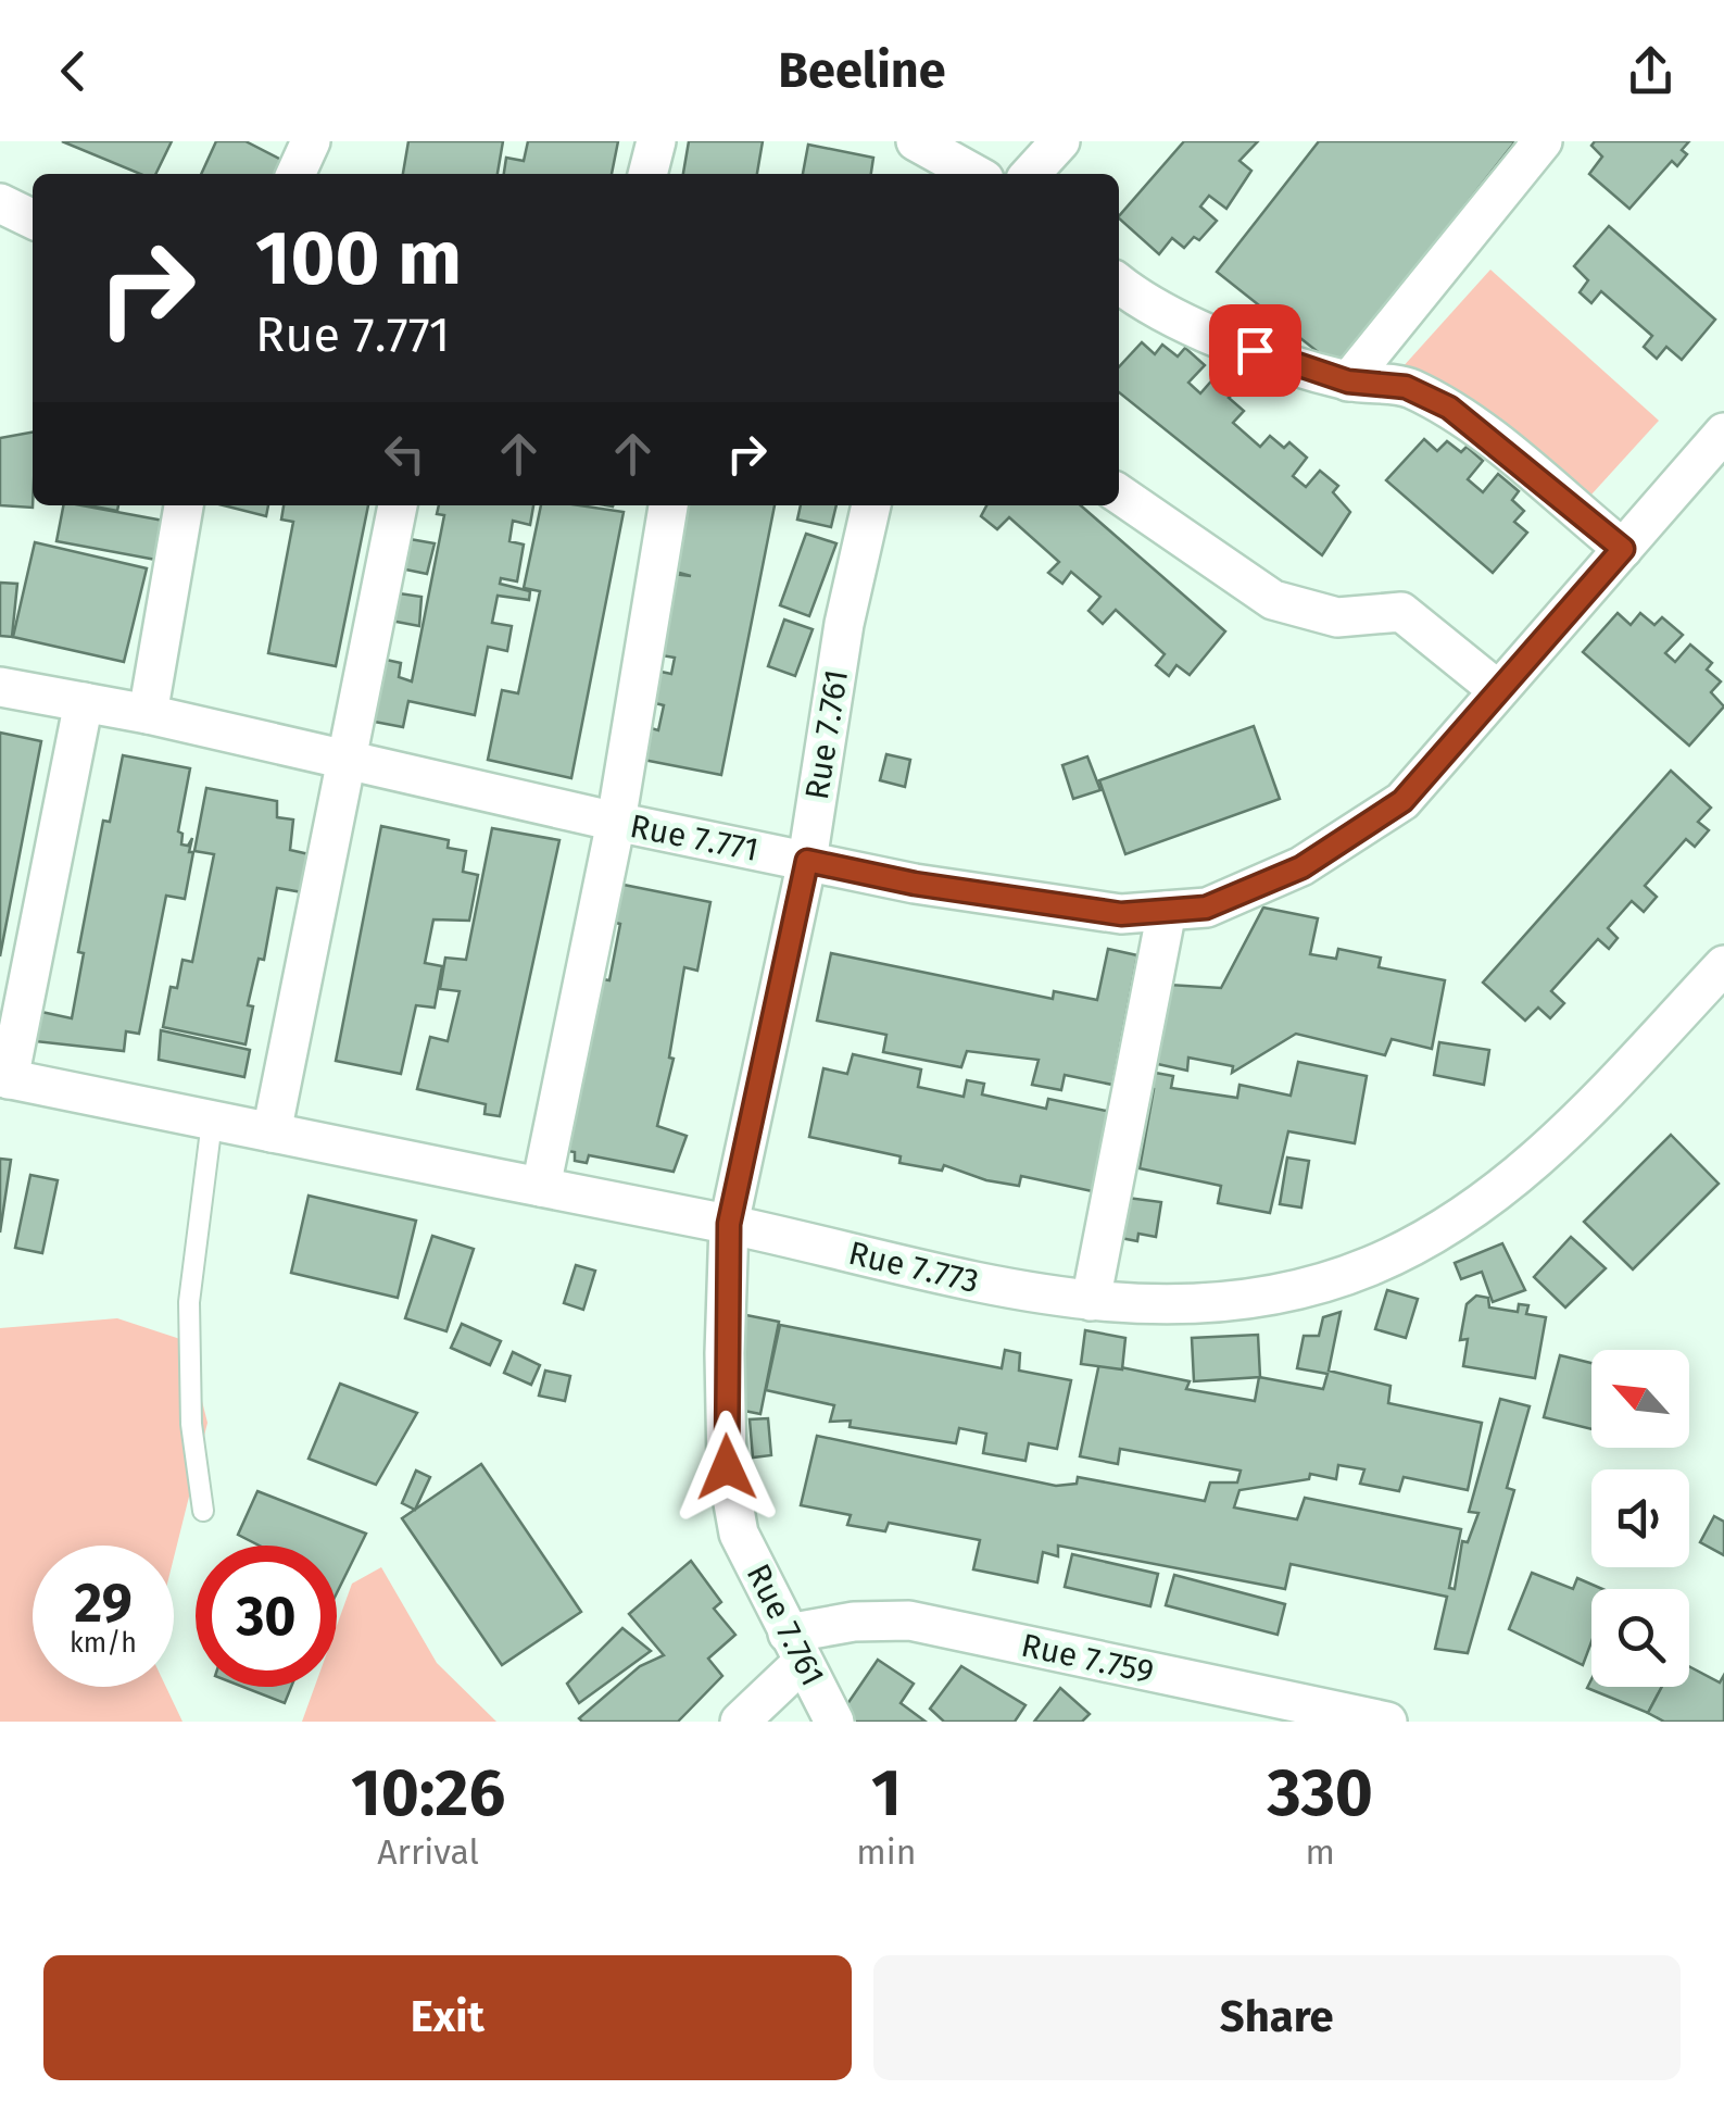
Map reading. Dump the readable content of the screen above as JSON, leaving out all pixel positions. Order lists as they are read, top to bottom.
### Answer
{
  "streets": {
    "street": [
      "Rue 7.761",
      "Rue 7.771",
      "Rue 7.773",
      "Rue 7.759"
    ]
  },
  "crossings": [
    ["Rue 7.761", "Rue 7.771"],
    ["Rue 7.761", "Rue 7.773"],
    ["Rue 7.761", "Rue 7.759"]
  ],
  "north": "top left",
  "page": {
    "header": "Beeline",
    "turn": ["100 m", "Rue 7.771"],
    "speed": "29 km/h",
    "limit": "30",
    "eta": [
      "10:26",
      "Arrival",
      "1",
      "min",
      "330",
      "m"
    ],
    "buttons": ["Exit", "Share"]
  }
}
